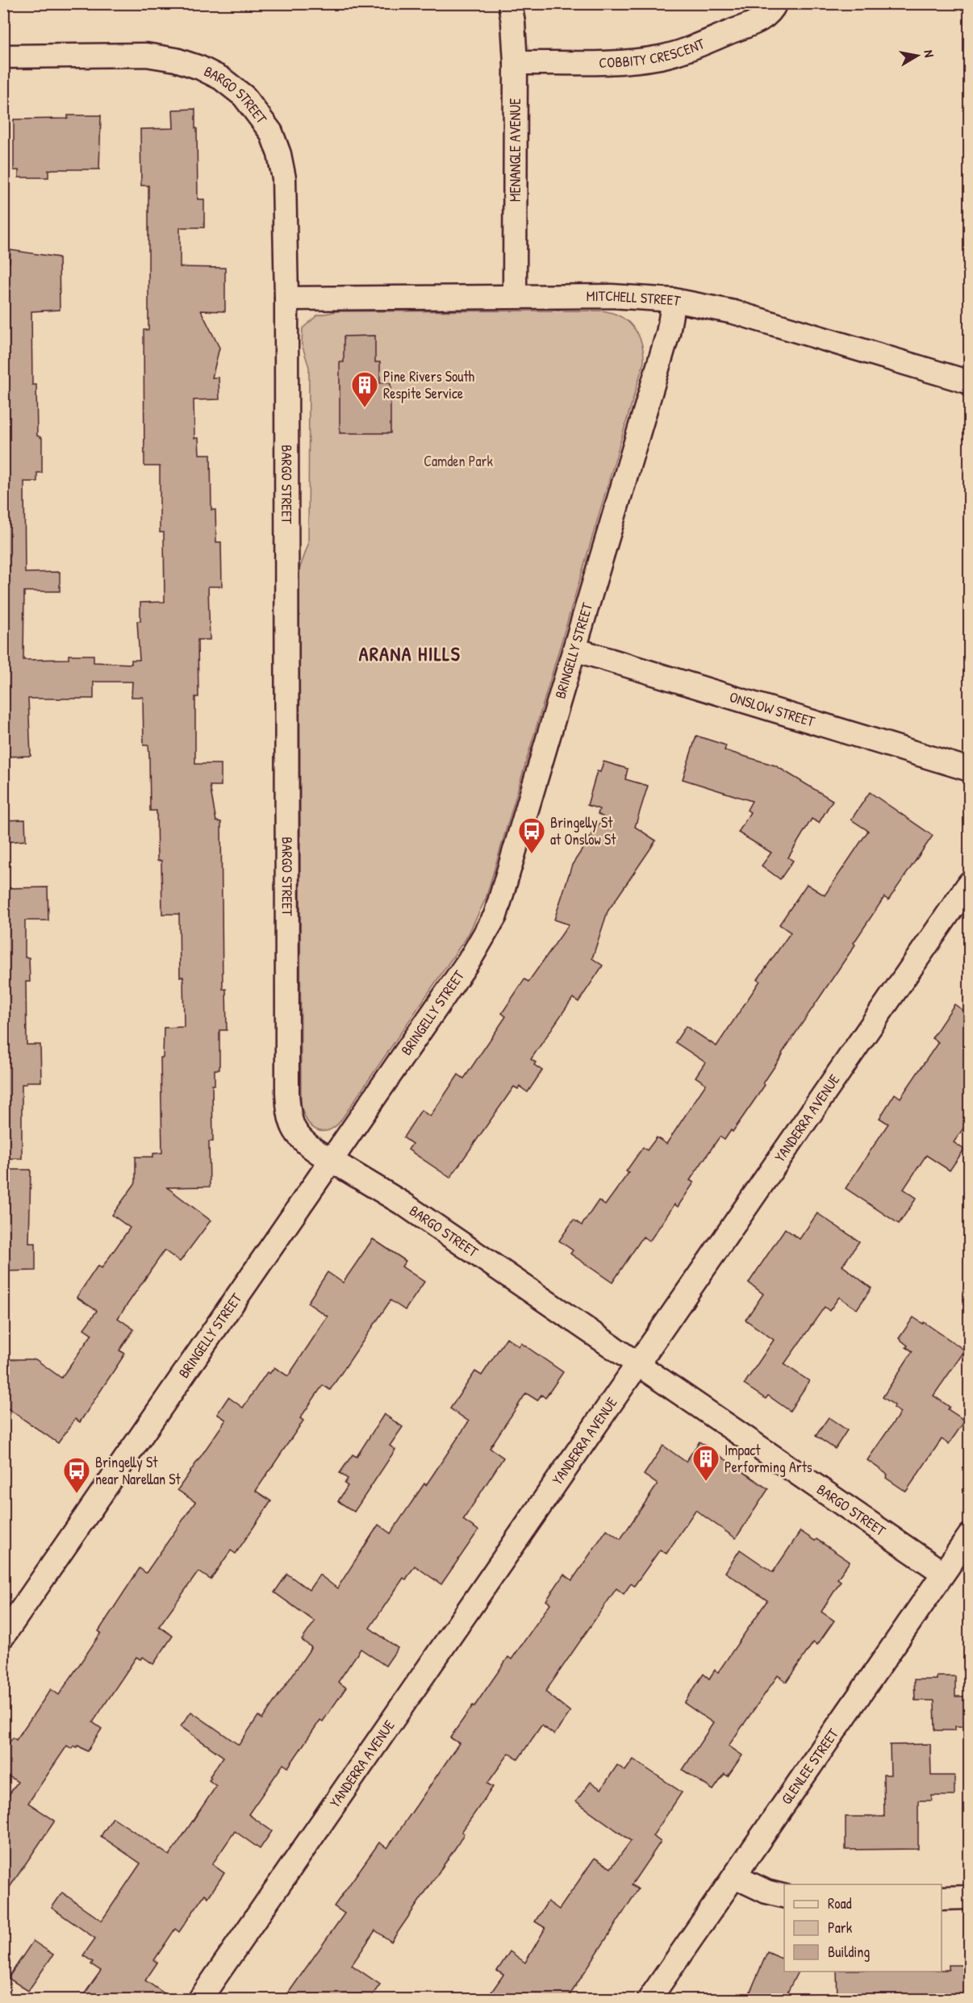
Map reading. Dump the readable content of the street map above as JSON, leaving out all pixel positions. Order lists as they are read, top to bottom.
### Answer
{
  "streets": {
    "street": [
      "COBBITY CRESCENT",
      "BARGO STREET",
      "MENANGLE AVENUE",
      "MITCHELL STREET",
      "BRINGELLY STREET",
      "ONSLOW STREET",
      "YANDERRA AVENUE",
      "GLENLEE STREET"
    ]
  },
  "crossings": [
    ["COBBITY CRESCENT", "MENANGLE AVENUE"],
    ["BARGO STREET", "MITCHELL STREET"],
    ["BARGO STREET", "BRINGELLY STREET"],
    ["BARGO STREET", "YANDERRA AVENUE"],
    ["BARGO STREET", "GLENLEE STREET"],
    ["MENANGLE AVENUE", "MITCHELL STREET"],
    ["MITCHELL STREET", "BRINGELLY STREET"],
    ["BRINGELLY STREET", "ONSLOW STREET"]
  ],
  "districts": ["ARANA HILLS"],
  "parks": ["Camden Park"],
  "places": {
    "building": ["Pine Rivers South Respite Service", "Impact Performing Arts"],
    "bus stop": ["Bringelly St at Onslow St", "Bringelly St near Narellan St"]
  },
  "legend": ["Road", "Park", "Building"],
  "north": "right"
}
